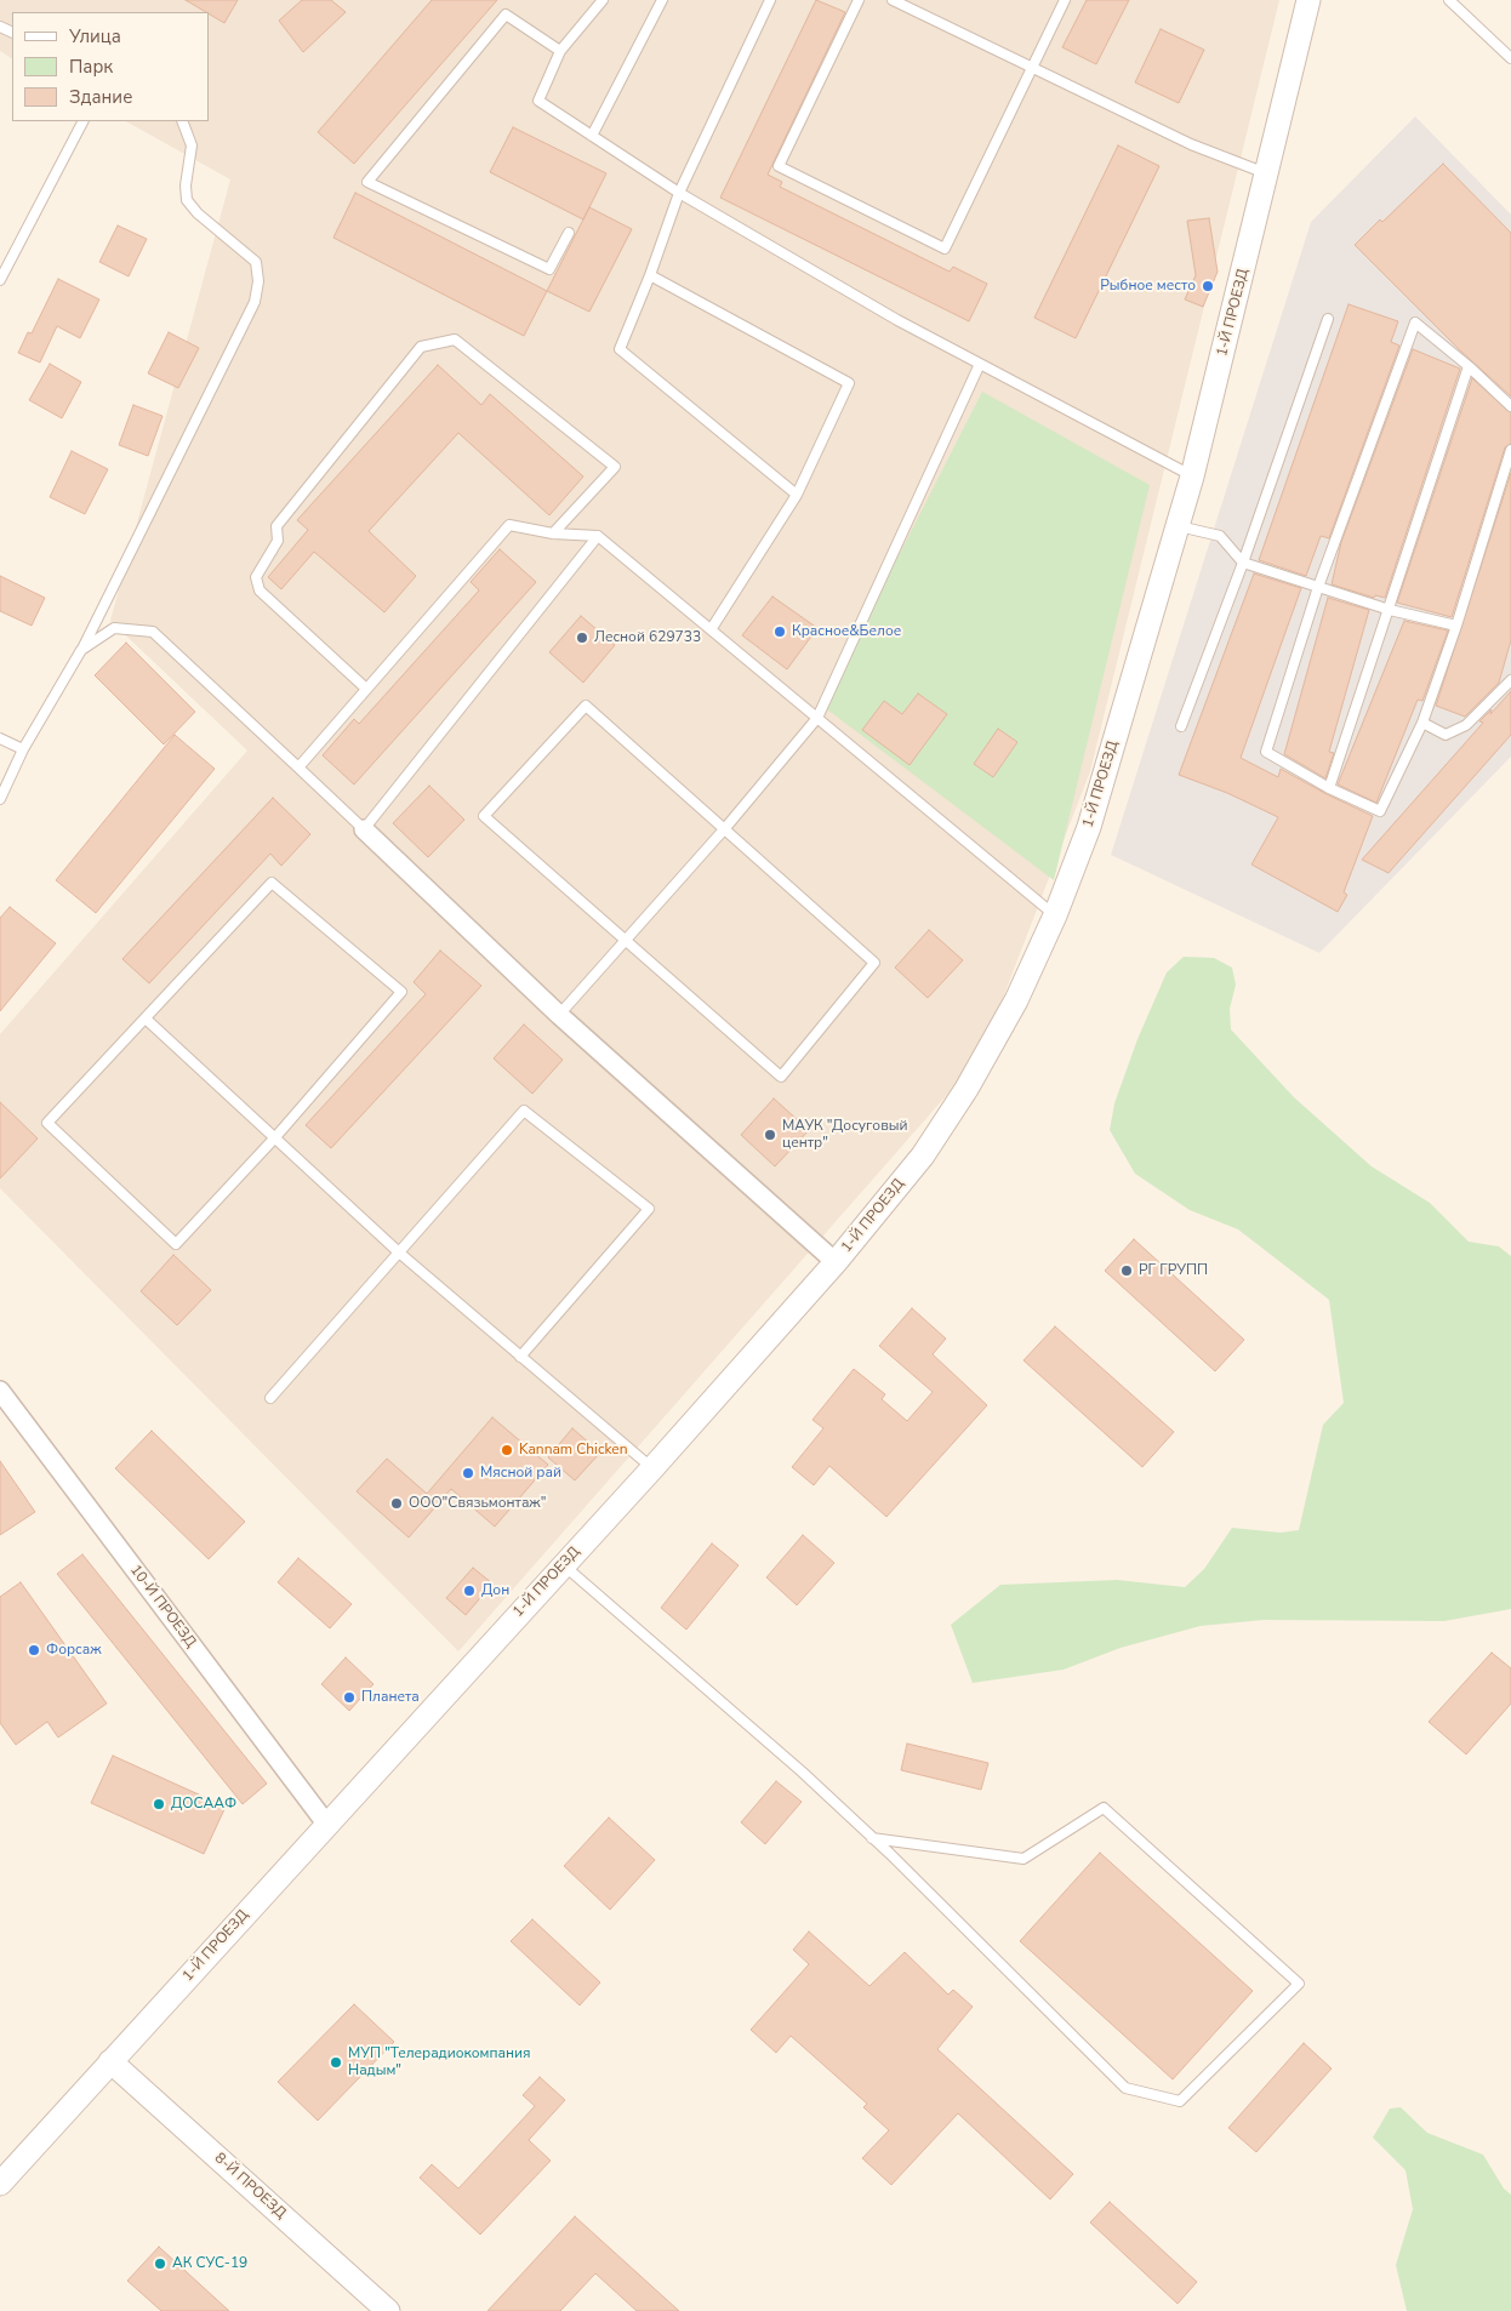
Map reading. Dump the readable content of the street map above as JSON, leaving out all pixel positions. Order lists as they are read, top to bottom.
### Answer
{
  "streets": {
    "street": ["1-Й ПРОЕЗД", "10-Й ПРОЕЗД", "8-Й ПРОЕЗД"]
  },
  "crossings": [
    ["1-Й ПРОЕЗД", "10-Й ПРОЕЗД"],
    ["1-Й ПРОЕЗД", "8-Й ПРОЕЗД"]
  ],
  "places": [
    "Рыбное место",
    "Красное&Белое",
    "Лесной 629733",
    "МАУК \"Досуговый центр\"",
    "РГ ГРУПП",
    "Kannam Chicken",
    "Мясной рай",
    "ООО\"Связьмонтаж\"",
    "Дон",
    "Форсаж",
    "Планета",
    "ДОСААФ",
    "МУП \"Телерадиокомпания Надым\"",
    "АК СУС-19"
  ],
  "legend": ["Улица", "Парк", "Здание"]
}
